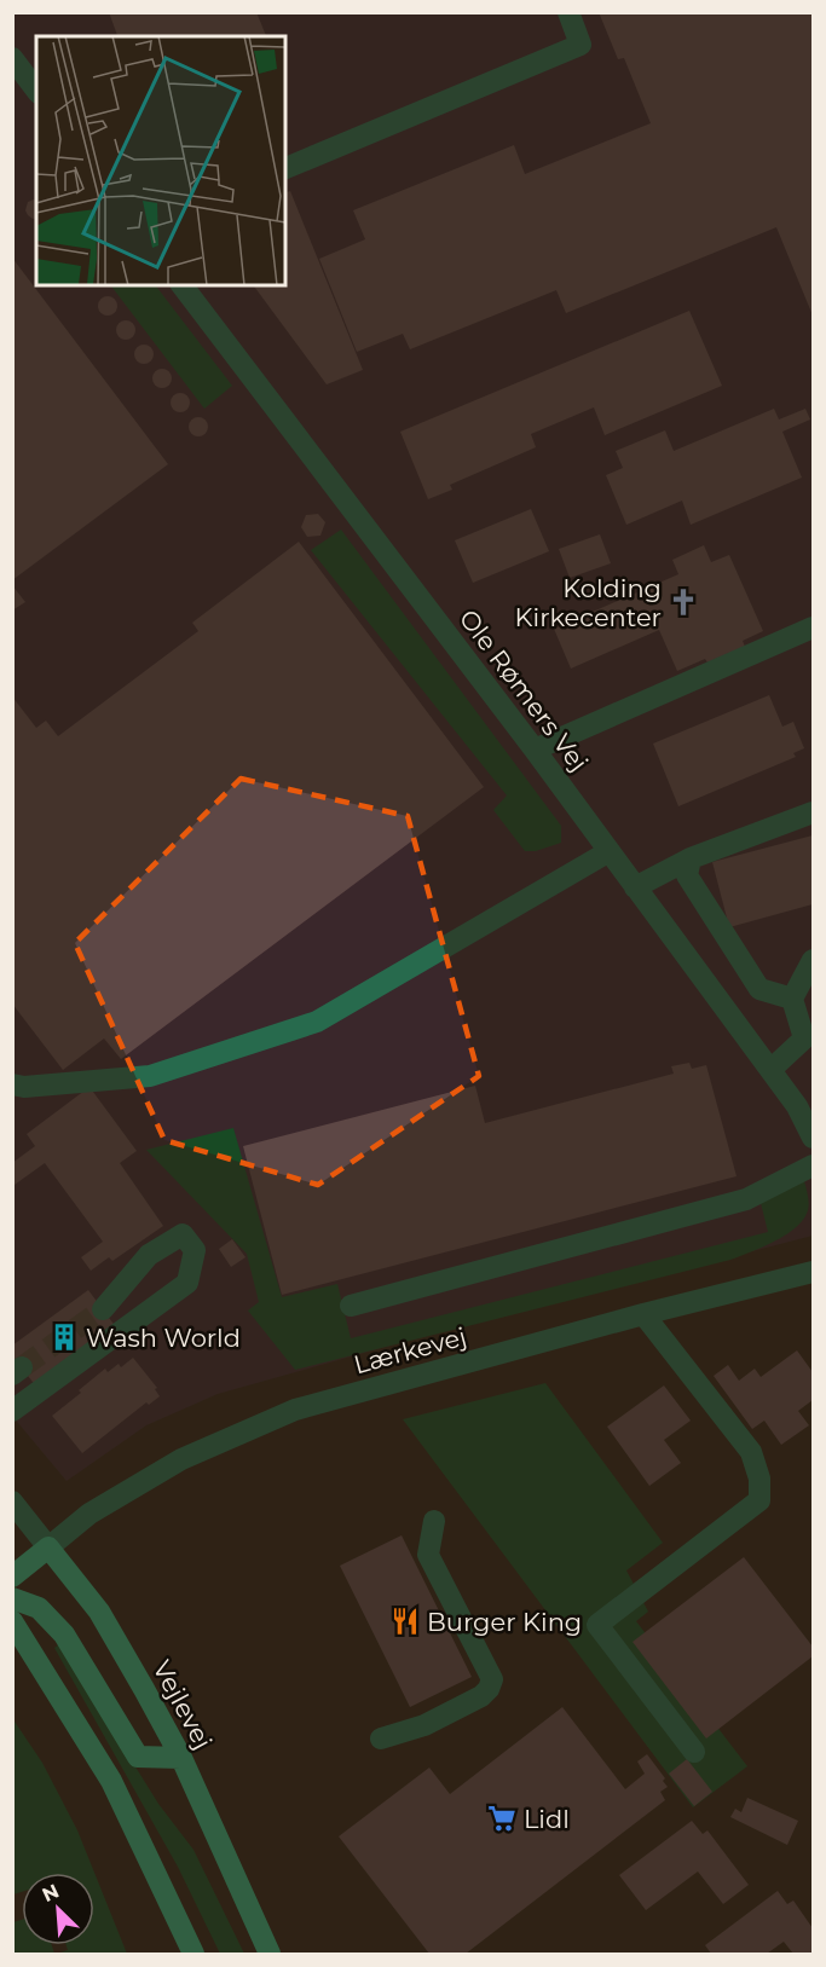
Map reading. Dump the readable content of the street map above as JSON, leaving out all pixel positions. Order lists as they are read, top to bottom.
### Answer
{
  "streets": {
    "main road": ["Vejlevej"],
    "street": ["Ole Rømers Vej", "Lærkevej"]
  },
  "crossings": [
    ["Lærkevej", "Vejlevej"]
  ],
  "places": {
    "church": ["Kolding Kirkecenter"],
    "building": ["Wash World"],
    "restaurant": ["Burger King"],
    "supermarket": ["Lidl"]
  },
  "north": "top left"
}
